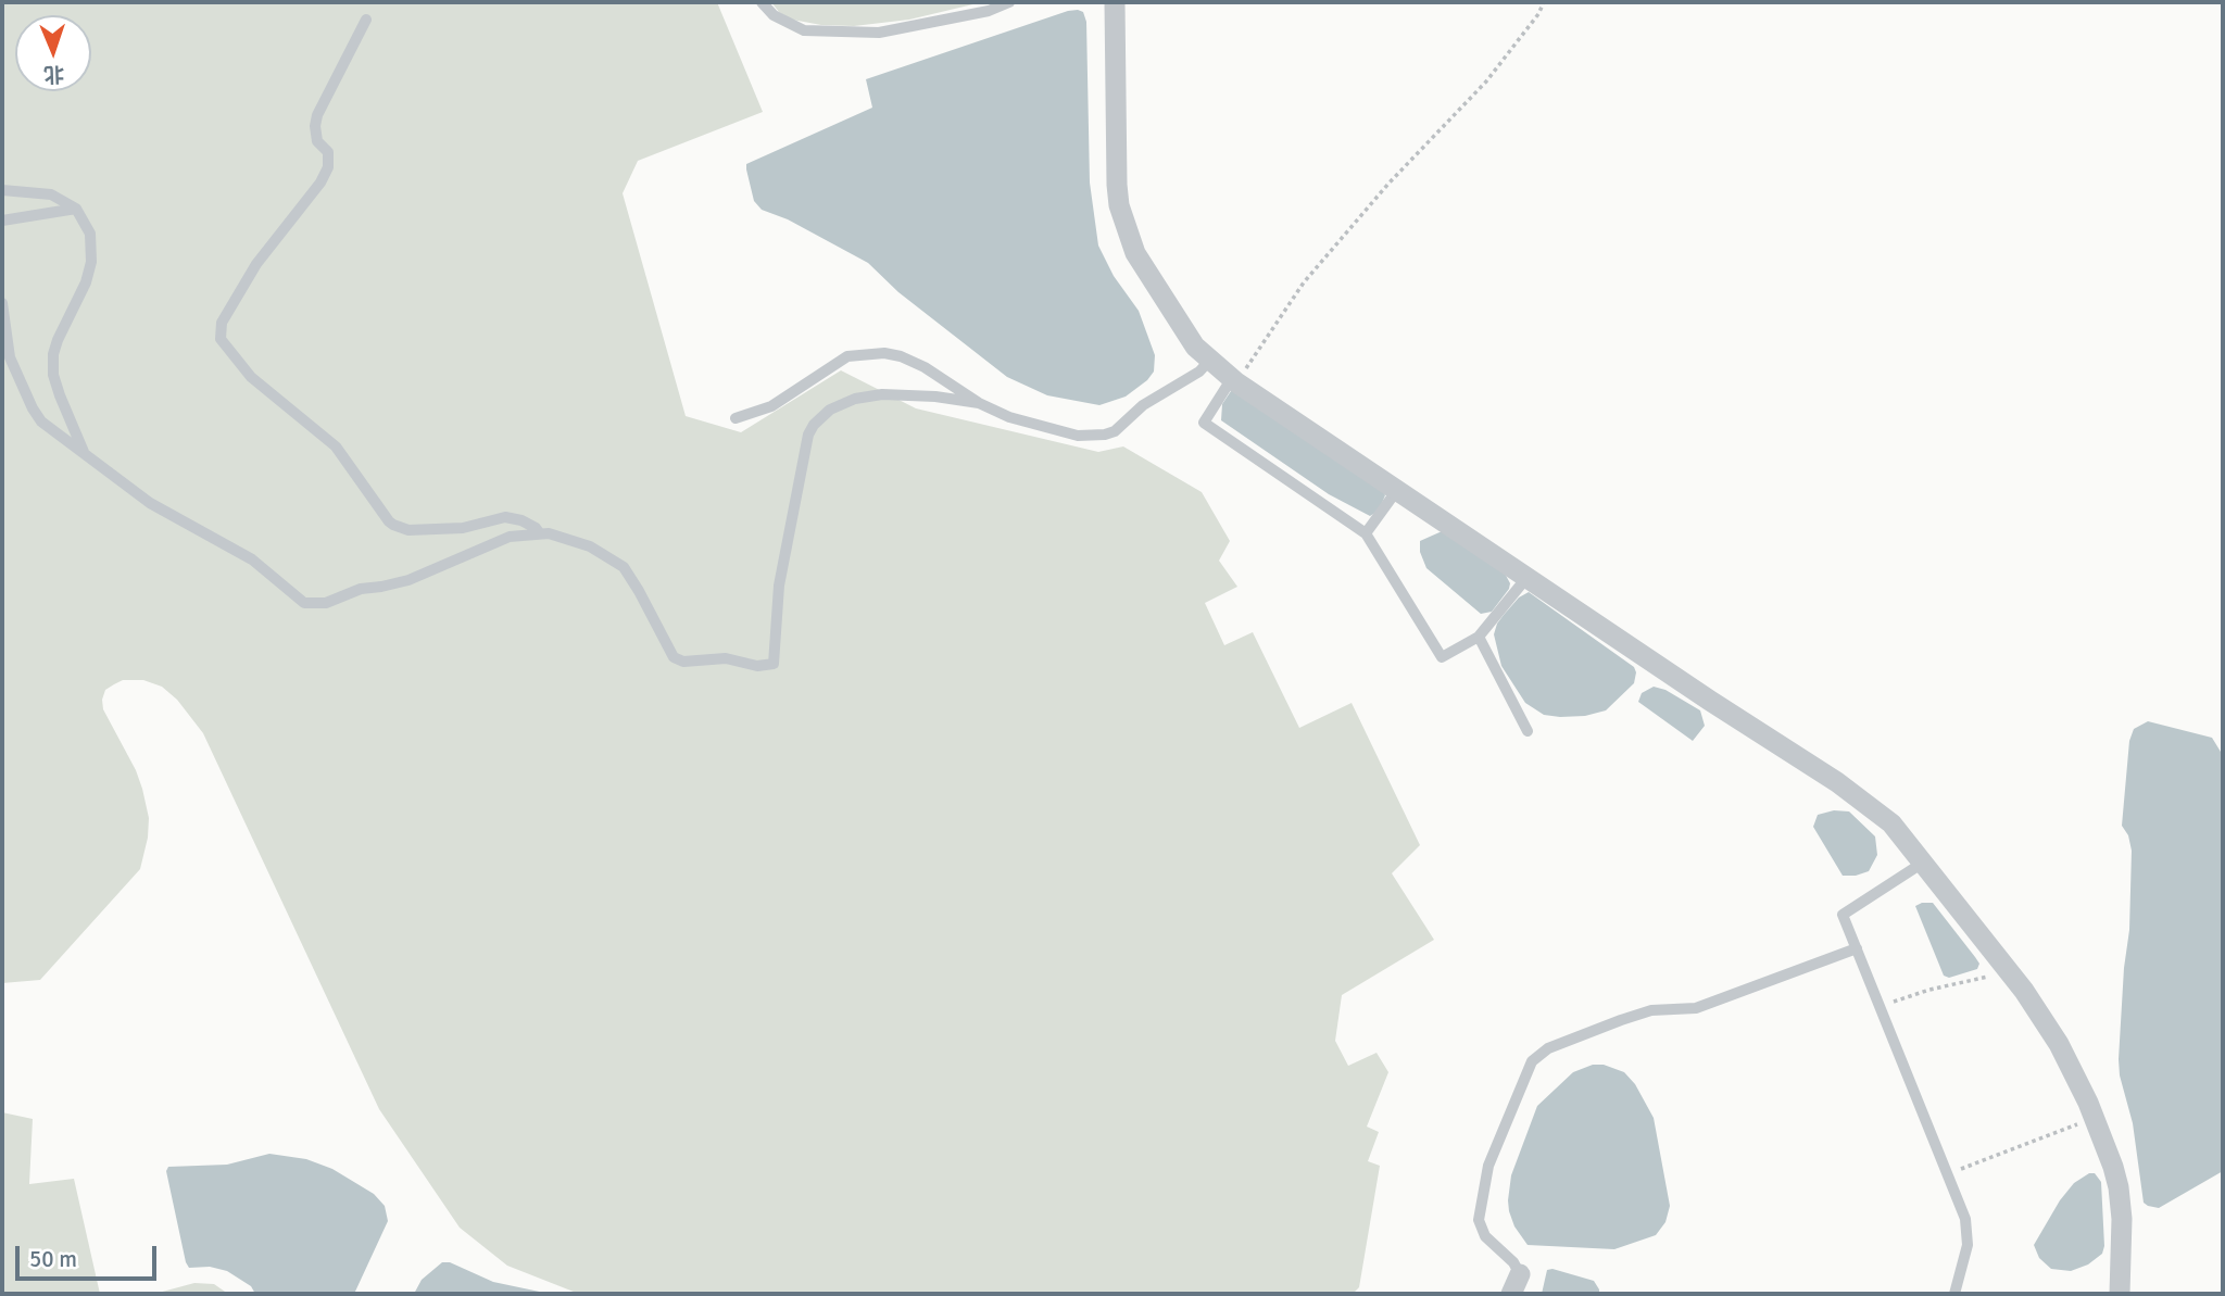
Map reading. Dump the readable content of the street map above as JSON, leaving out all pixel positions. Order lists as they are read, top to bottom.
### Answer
{
  "scale_bar": "50 m",
  "north": "bottom"
}
